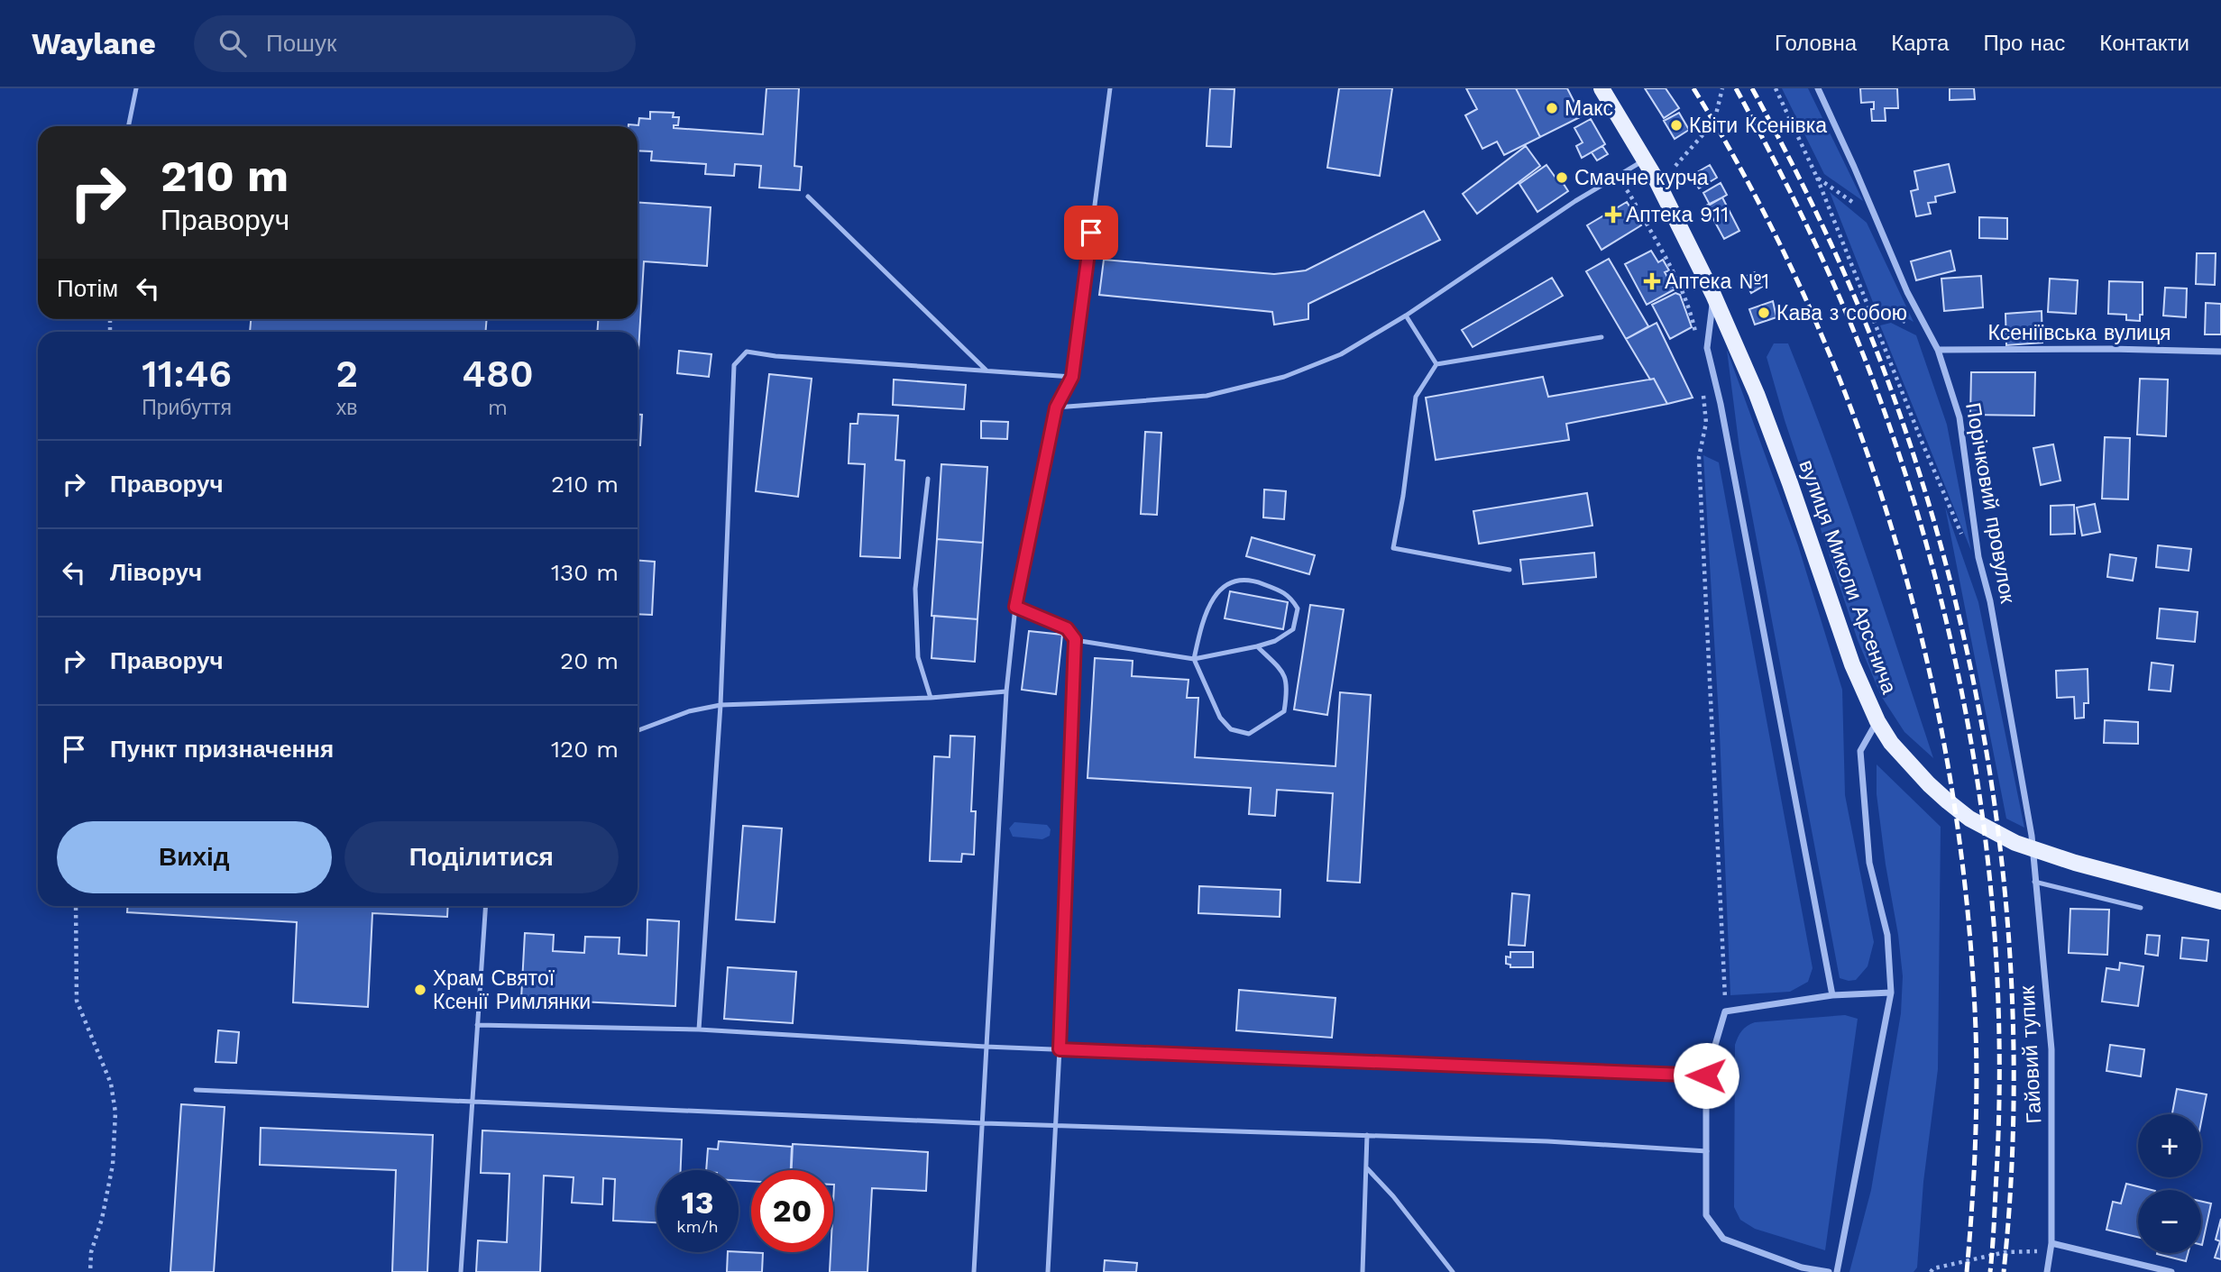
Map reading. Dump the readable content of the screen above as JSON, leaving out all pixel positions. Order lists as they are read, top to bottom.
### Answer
{
  "streets": {
    "main road": ["вулиця Миколи Арсенича"],
    "street": ["Ксеніївська вулиця", "Порічковий провулок", "Гайовий тупик"]
  },
  "crossings": [
    ["Ксеніївська вулиця", "Порічковий провулок"],
    ["Порічковий провулок", "Гайовий тупик"]
  ],
  "places": {
    "other": [
      "Макс",
      "Квіти Ксенівка",
      "Смачне курча",
      "Кава з собою",
      "Храм Святої Ксенії Римлянки"
    ],
    "health": ["Аптека 911", "Аптека №1"]
  },
  "page": {
    "header": "Waylane",
    "search": "Пошук",
    "nav": [
      "Головна",
      "Карта",
      "Про нас",
      "Контакти"
    ],
    "turn": ["210 m", "Праворуч"],
    "then": "Потім",
    "eta": [
      "11:46",
      "Прибуття",
      "2",
      "хв",
      "480",
      "m"
    ],
    "list": [
      {
        "name": "Праворуч",
        "value": "210 m"
      },
      {
        "name": "Ліворуч",
        "value": "130 m"
      },
      {
        "name": "Праворуч",
        "value": "20 m"
      },
      {
        "name": "Пункт призначення",
        "value": "120 m"
      }
    ],
    "buttons": ["Вихід", "Поділитися"],
    "map_buttons": ["+", "−"],
    "speed": "13 km/h",
    "limit": "20"
  }
}
